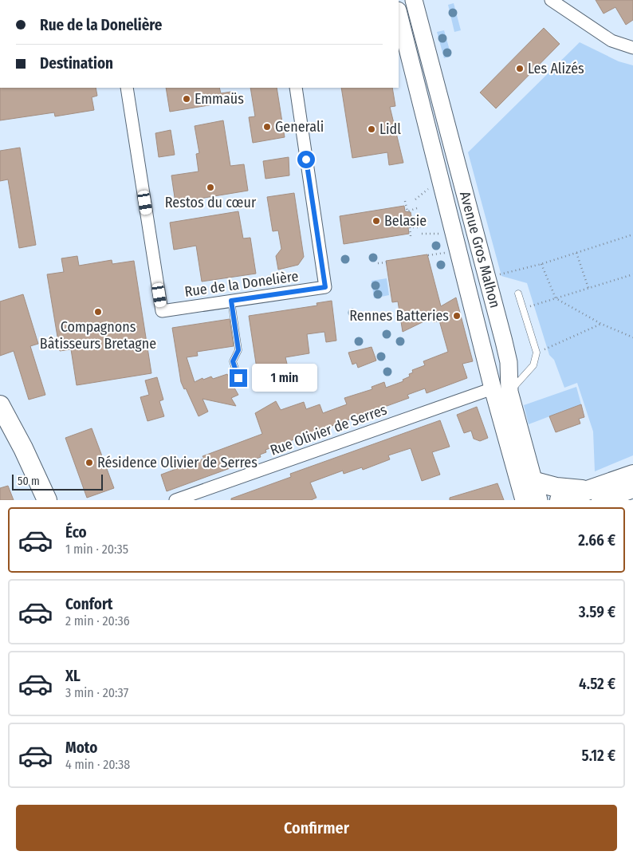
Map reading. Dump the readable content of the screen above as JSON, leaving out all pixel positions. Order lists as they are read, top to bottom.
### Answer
{
  "streets": {
    "main road": ["Avenue Gros Malhon"],
    "street": ["Rue de la Donelière", "Rue Olivier de Serres"]
  },
  "crossings": [
    ["Avenue Gros Malhon", "Rue Olivier de Serres"]
  ],
  "places": [
    "Les Alizés",
    "Emmaüs",
    "Generali",
    "Lidl",
    "Restos du cœur",
    "Belasie",
    "Compagnons Bâtisseurs Bretagne",
    "Rennes Batteries",
    "Résidence Olivier de Serres"
  ],
  "scale_bar": "50 m",
  "page": {
    "banner": ["Rue de la Donelière", "Destination"],
    "bubble": "1 min",
    "scale": "50 m",
    "list": [
      {
        "name": "Éco",
        "note": "1 min · 20:35",
        "value": "2.66 €"
      },
      {
        "name": "Confort",
        "note": "2 min · 20:36",
        "value": "3.59 €"
      },
      {
        "name": "XL",
        "note": "3 min · 20:37",
        "value": "4.52 €"
      },
      {
        "name": "Moto",
        "note": "4 min · 20:38",
        "value": "5.12 €"
      }
    ],
    "buttons": "Confirmer"
  }
}
